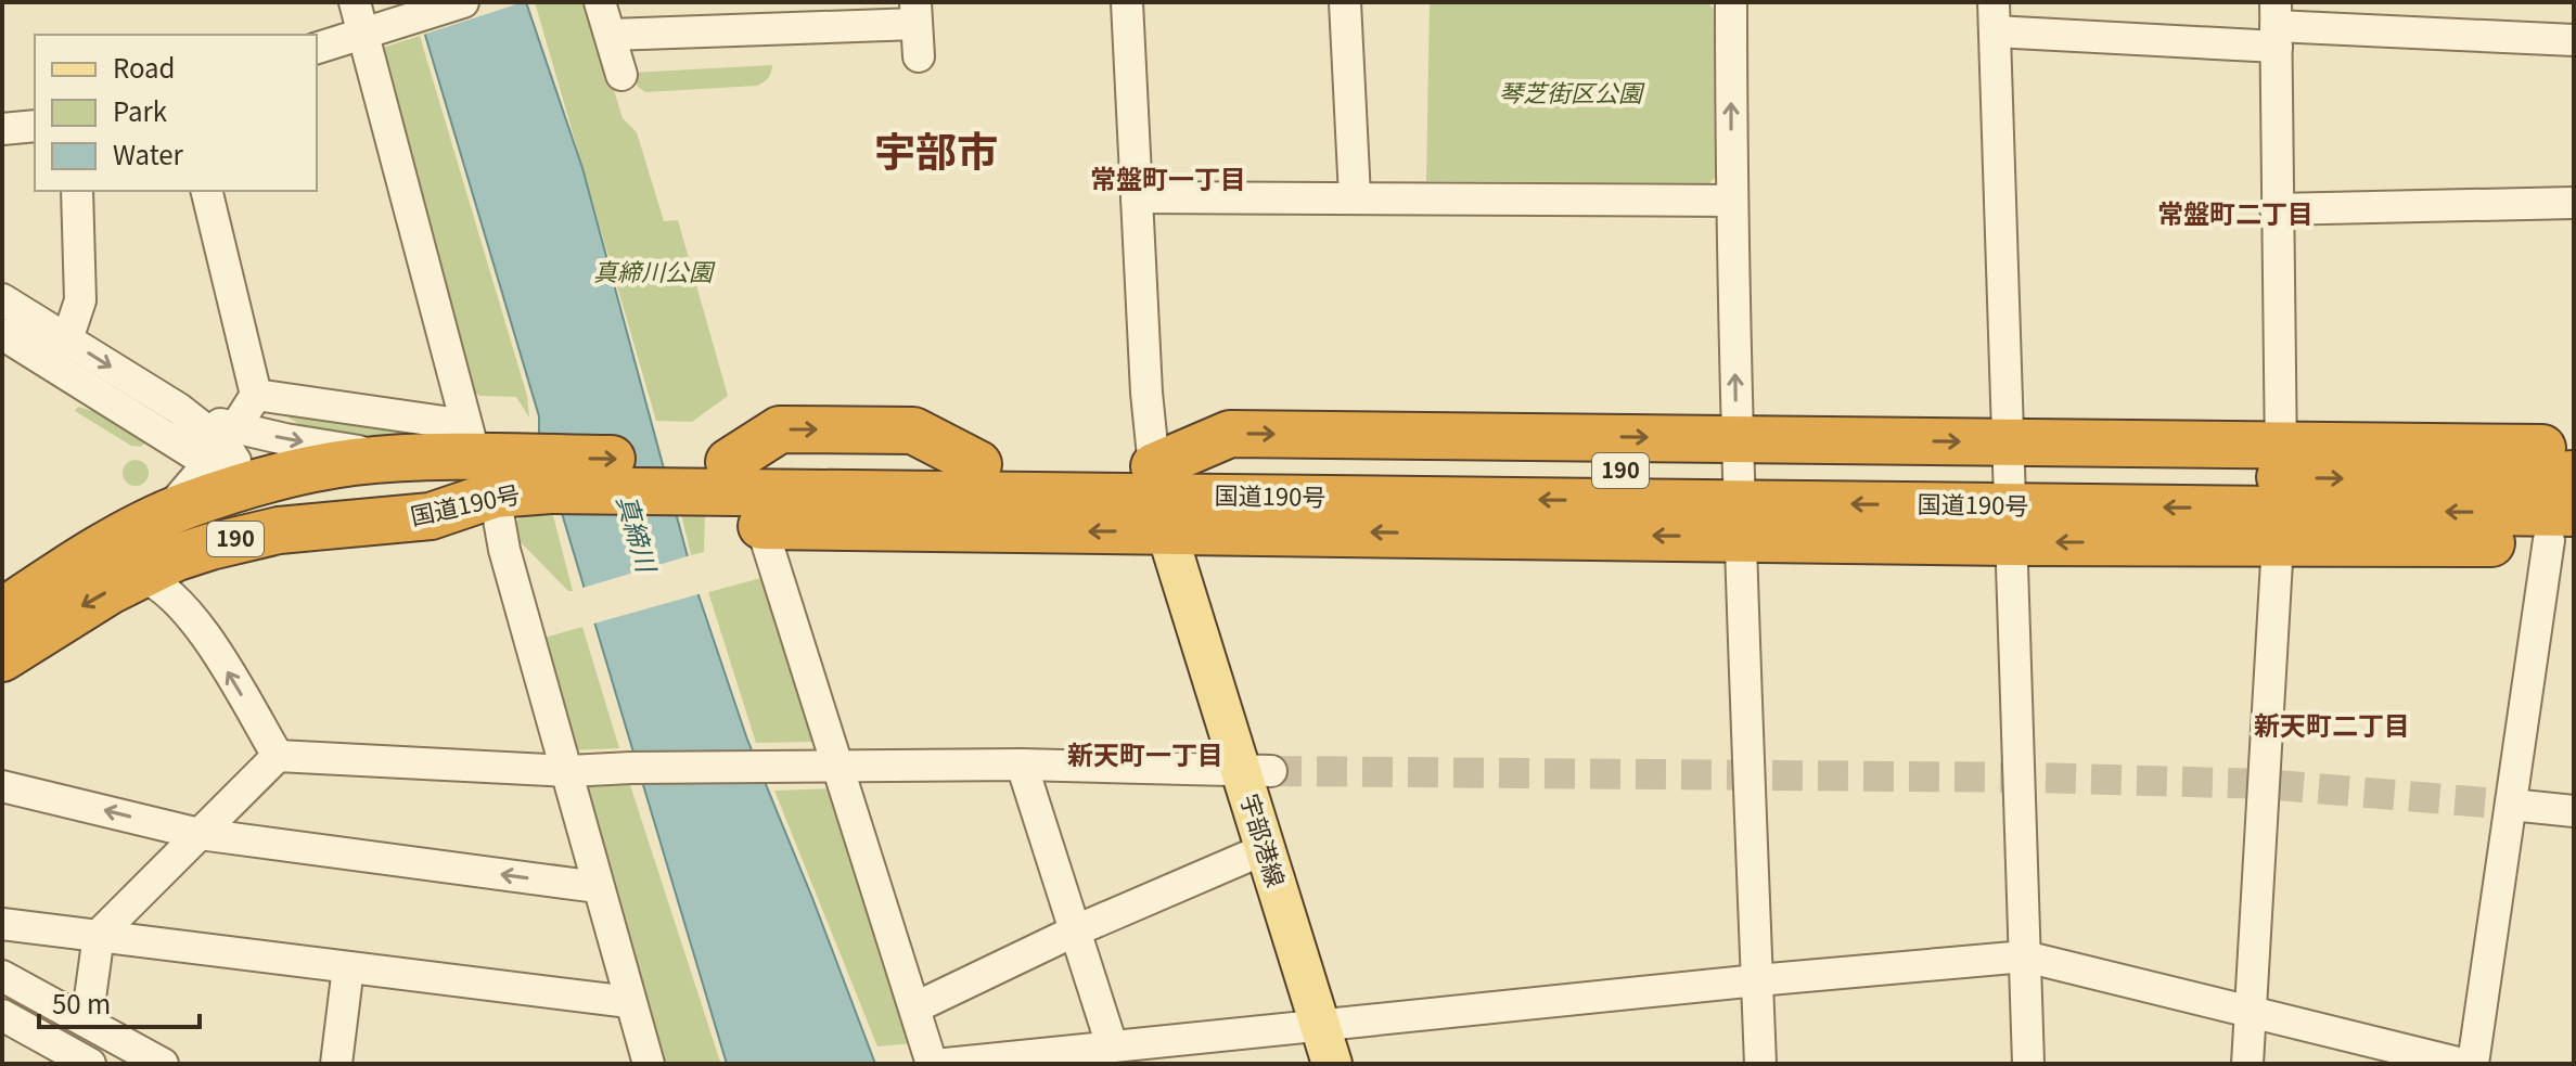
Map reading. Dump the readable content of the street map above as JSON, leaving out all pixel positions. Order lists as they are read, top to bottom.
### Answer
{
  "streets": {
    "highway": ["190", "国道190号"],
    "main road": ["宇部港線"]
  },
  "crossings": [
    ["国道190号", "宇部港線"]
  ],
  "districts": [
    "宇部市",
    "常盤町一丁目",
    "常盤町二丁目",
    "新天町二丁目",
    "新天町一丁目"
  ],
  "water": ["真締川"],
  "parks": ["琴芝街区公園", "真締川公園"],
  "legend": ["Road", "Park", "Water"],
  "scale_bar": "50 m"
}
